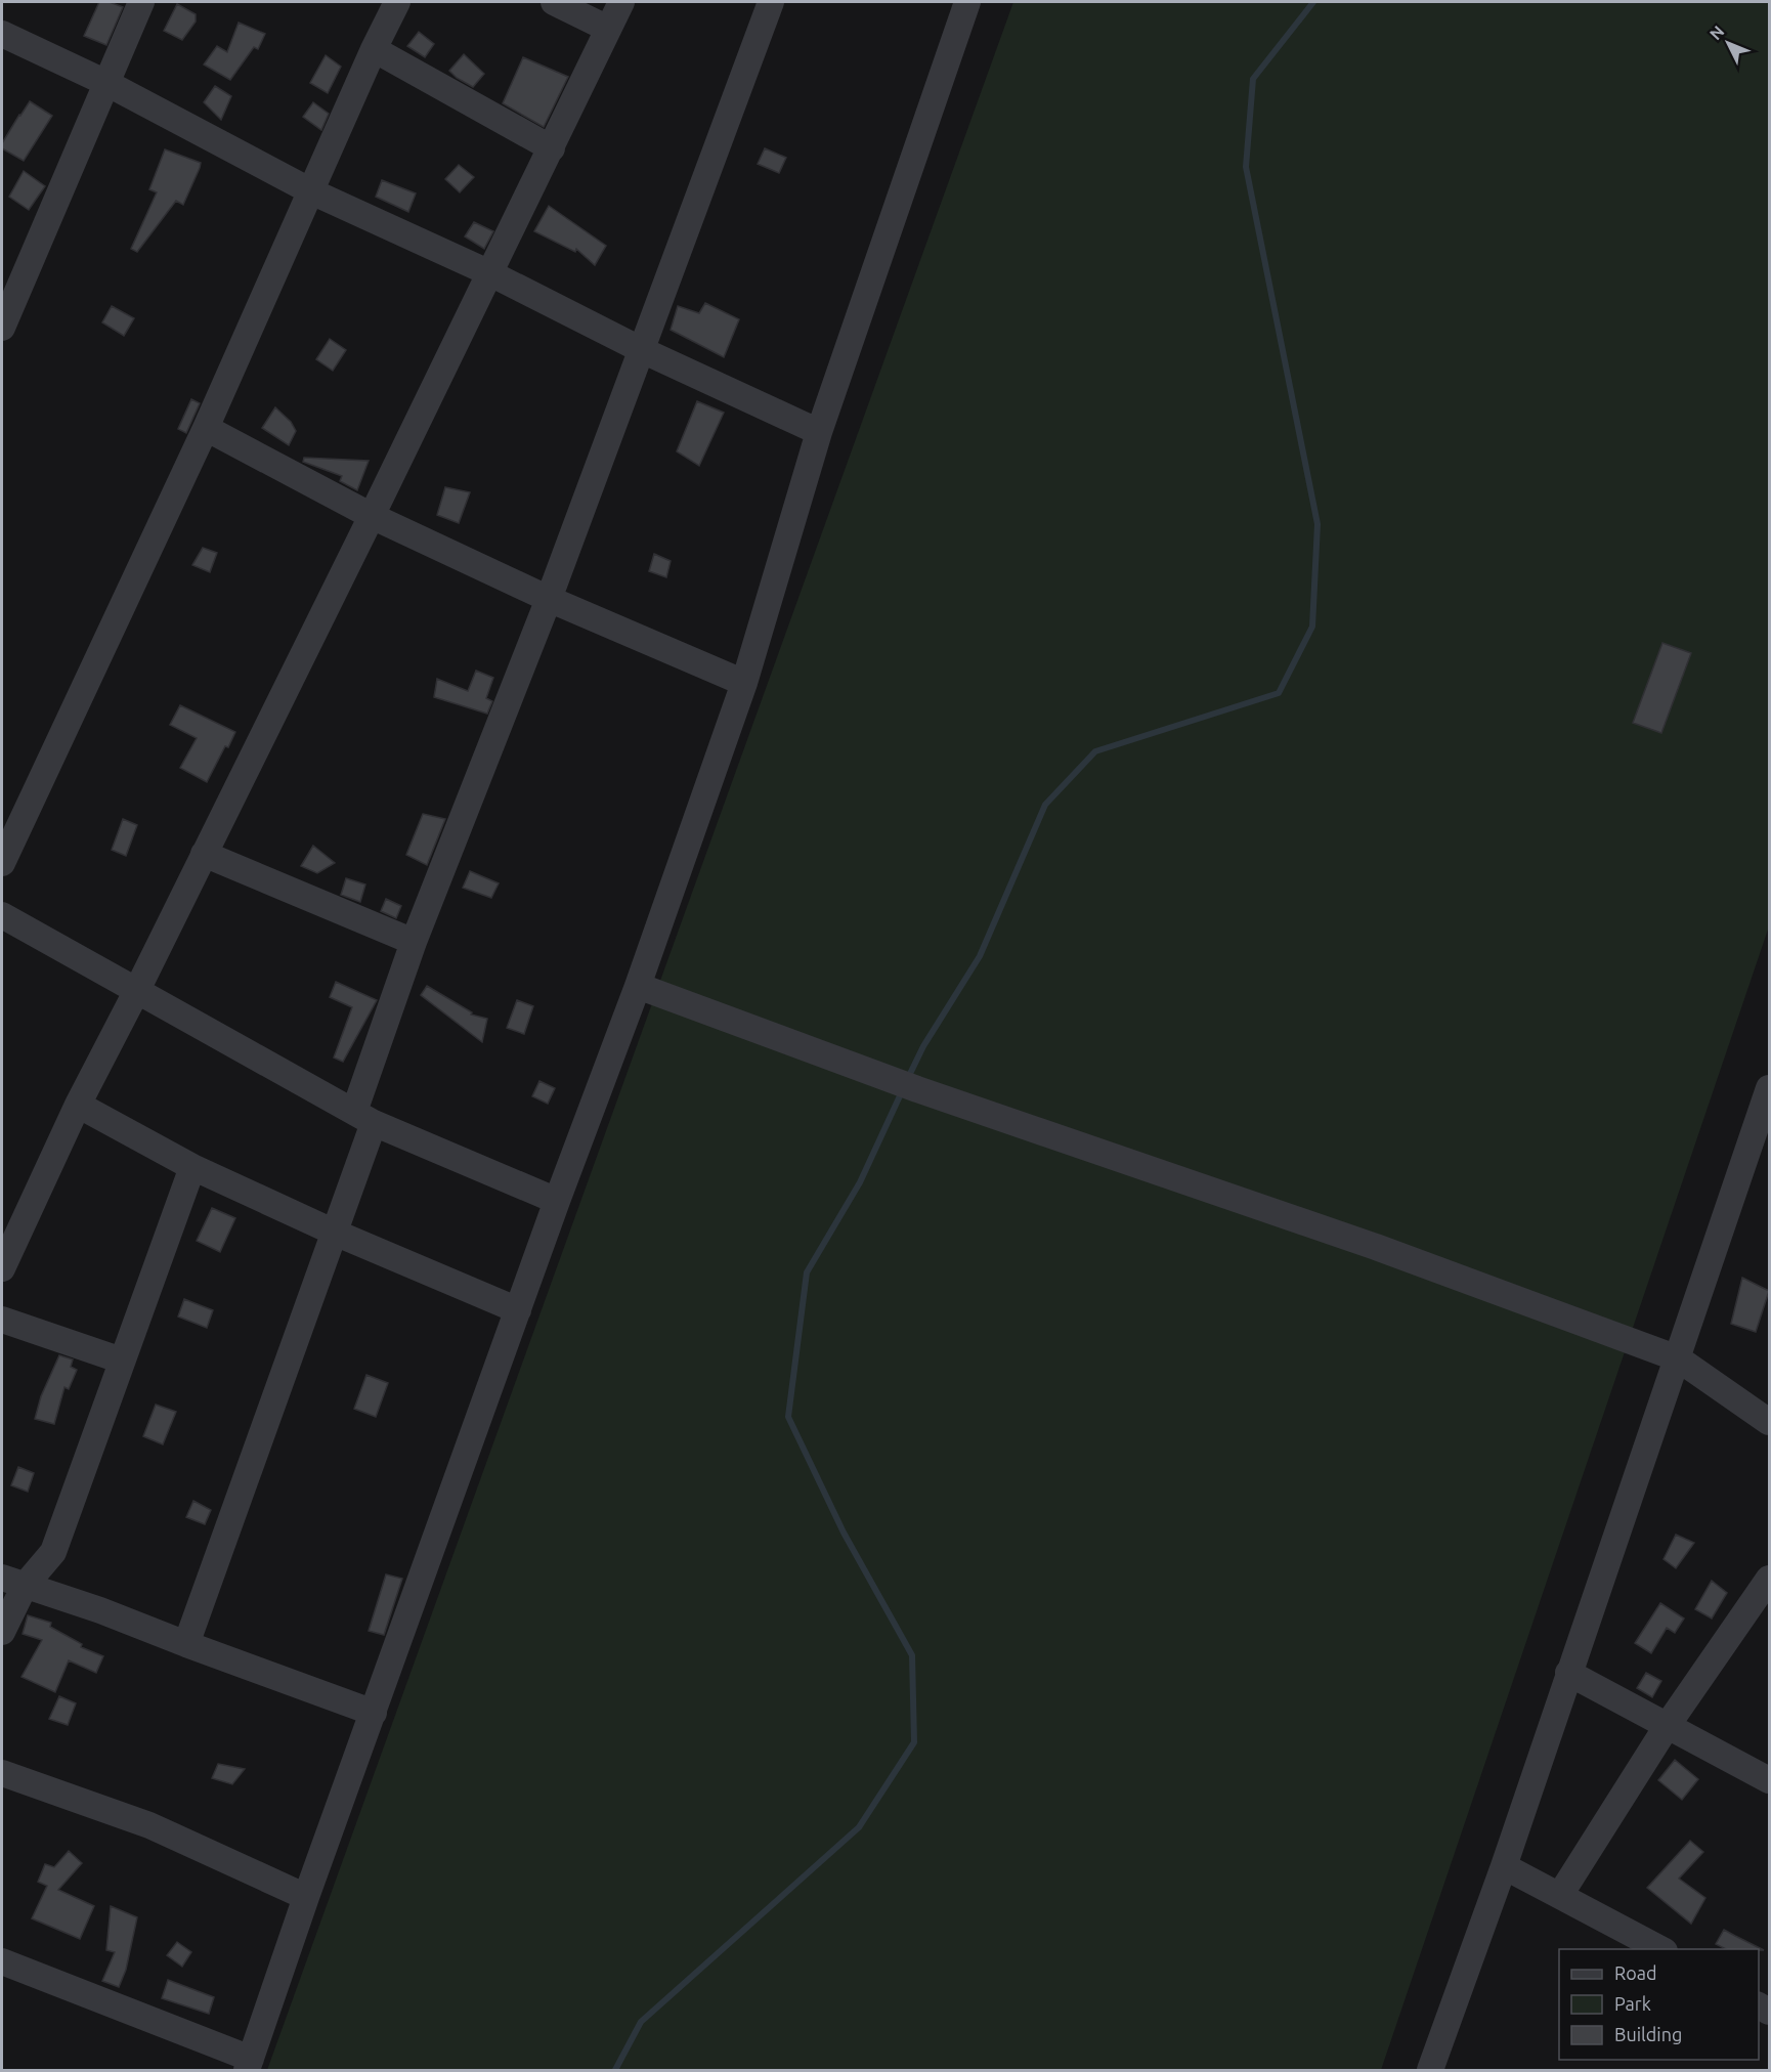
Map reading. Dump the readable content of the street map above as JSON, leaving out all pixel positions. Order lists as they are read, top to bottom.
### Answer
{
  "legend": ["Road", "Park", "Building"],
  "north": "top left"
}
